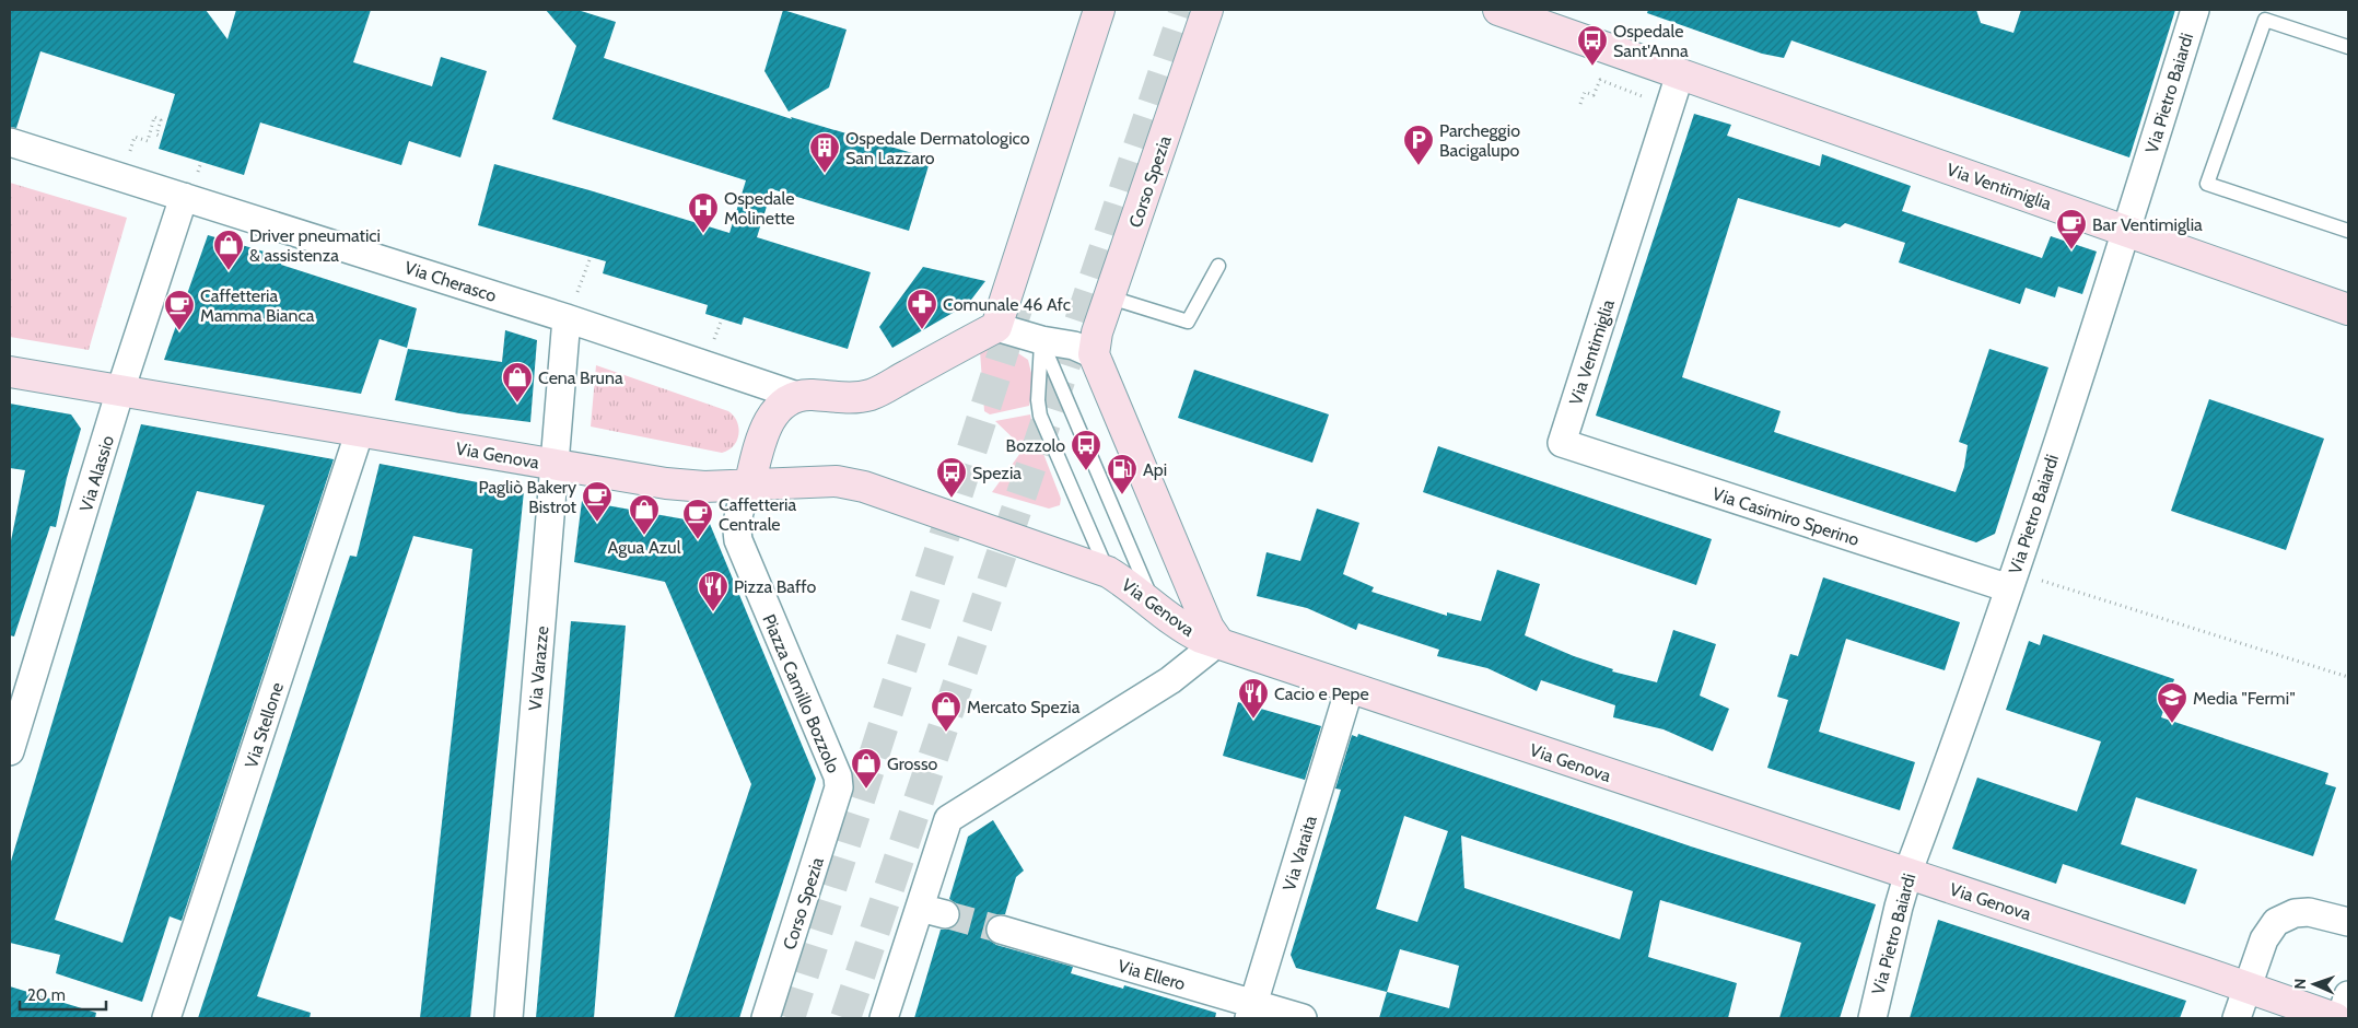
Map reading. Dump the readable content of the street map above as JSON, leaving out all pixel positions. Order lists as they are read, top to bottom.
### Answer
{
  "streets": {
    "street": [
      "Via Pietro Baiardi",
      "Corso Spezia",
      "Via Ventimiglia",
      "Via Cherasco",
      "Via Genova",
      "Via Alassio",
      "Via Casimiro Sperino",
      "Via Varazze",
      "Piazza Camillo Bozzolo",
      "Via Stellone",
      "Via Varaita",
      "Via Ellero"
    ]
  },
  "crossings": [
    ["Via Pietro Baiardi", "Via Ventimiglia"],
    ["Via Pietro Baiardi", "Via Genova"],
    ["Via Pietro Baiardi", "Via Casimiro Sperino"],
    ["Corso Spezia", "Piazza Camillo Bozzolo"],
    ["Via Ventimiglia", "Via Casimiro Sperino"],
    ["Via Cherasco", "Via Alassio"],
    ["Via Cherasco", "Via Varazze"],
    ["Via Cherasco", "Piazza Camillo Bozzolo"],
    ["Via Genova", "Via Alassio"],
    ["Via Genova", "Via Varazze"],
    ["Via Genova", "Piazza Camillo Bozzolo"],
    ["Via Genova", "Via Stellone"],
    ["Via Genova", "Via Varaita"],
    ["Via Varaita", "Via Ellero"]
  ],
  "places": {
    "bus stop": ["Ospedale Sant'Anna", "Bozzolo", "Spezia"],
    "parking": ["Parcheggio Bacigalupo"],
    "building": ["Ospedale Dermatologico San Lazzaro"],
    "hospital": ["Ospedale Molinette"],
    "cafe": [
      "Bar Ventimiglia",
      "Caffetteria Mamma Bianca",
      "Pagliò Bakery Bistrot",
      "Caffetteria Centrale"
    ],
    "shop": [
      "Driver pneumatici & assistenza",
      "Cena Bruna",
      "Agua Azul",
      "Mercato Spezia",
      "Grosso"
    ],
    "pharmacy": ["Comunale 46 Afc"],
    "fuel station": ["Api"],
    "restaurant": ["Pizza Baffo", "Cacio e Pepe"],
    "school or university": ["Media \"Fermi\""]
  },
  "scale_bar": "20 m",
  "north": "left"
}
